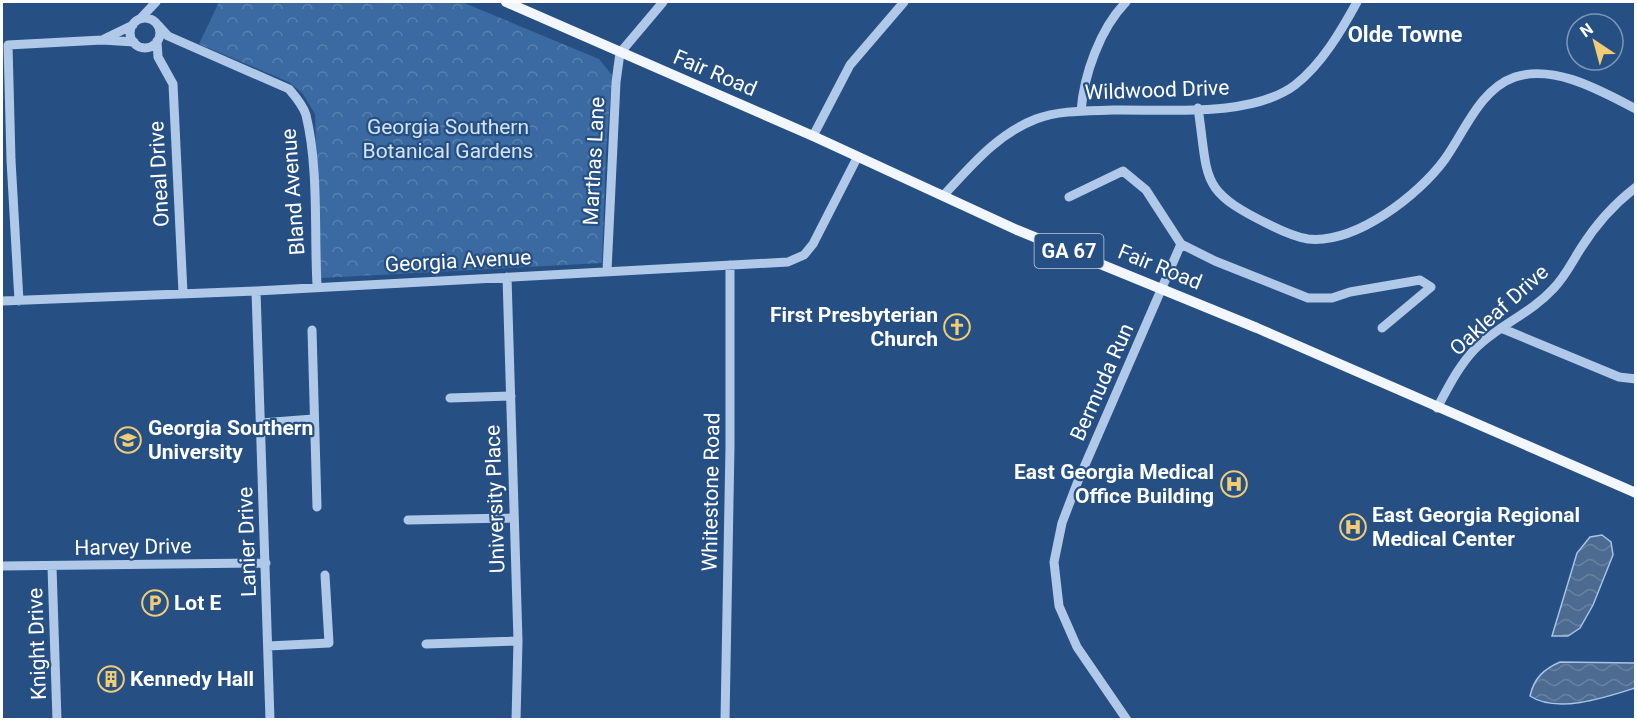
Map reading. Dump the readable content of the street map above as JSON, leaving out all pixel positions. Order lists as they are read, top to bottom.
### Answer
{
  "streets": {
    "main road": ["Fair Road", "GA 67"],
    "street": [
      "Wildwood Drive",
      "Marthas Lane",
      "Oneal Drive",
      "Bland Avenue",
      "Georgia Avenue",
      "Oakleaf Drive",
      "Bermuda Run",
      "Whitestone Road",
      "University Place",
      "Lanier Drive",
      "Harvey Drive",
      "Knight Drive"
    ]
  },
  "crossings": [
    ["Fair Road", "Wildwood Drive"],
    ["Fair Road", "Marthas Lane"],
    ["Fair Road", "Georgia Avenue"],
    ["Fair Road", "Oakleaf Drive"],
    ["Fair Road", "Bermuda Run"],
    ["Marthas Lane", "Georgia Avenue"],
    ["Oneal Drive", "Bland Avenue"],
    ["Oneal Drive", "Georgia Avenue"],
    ["Bland Avenue", "Georgia Avenue"],
    ["Georgia Avenue", "Whitestone Road"],
    ["Georgia Avenue", "University Place"],
    ["Georgia Avenue", "Lanier Drive"],
    ["Lanier Drive", "Harvey Drive"],
    ["Harvey Drive", "Knight Drive"]
  ],
  "districts": ["Olde Towne"],
  "parks": ["Georgia Southern Botanical Gardens"],
  "places": {
    "church": ["First Presbyterian Church"],
    "school or university": ["Georgia Southern University"],
    "hospital": ["East Georgia Medical Office Building", "East Georgia Regional Medical Center"],
    "parking": ["Lot E"],
    "building": ["Kennedy Hall"]
  },
  "north": "top left"
}
